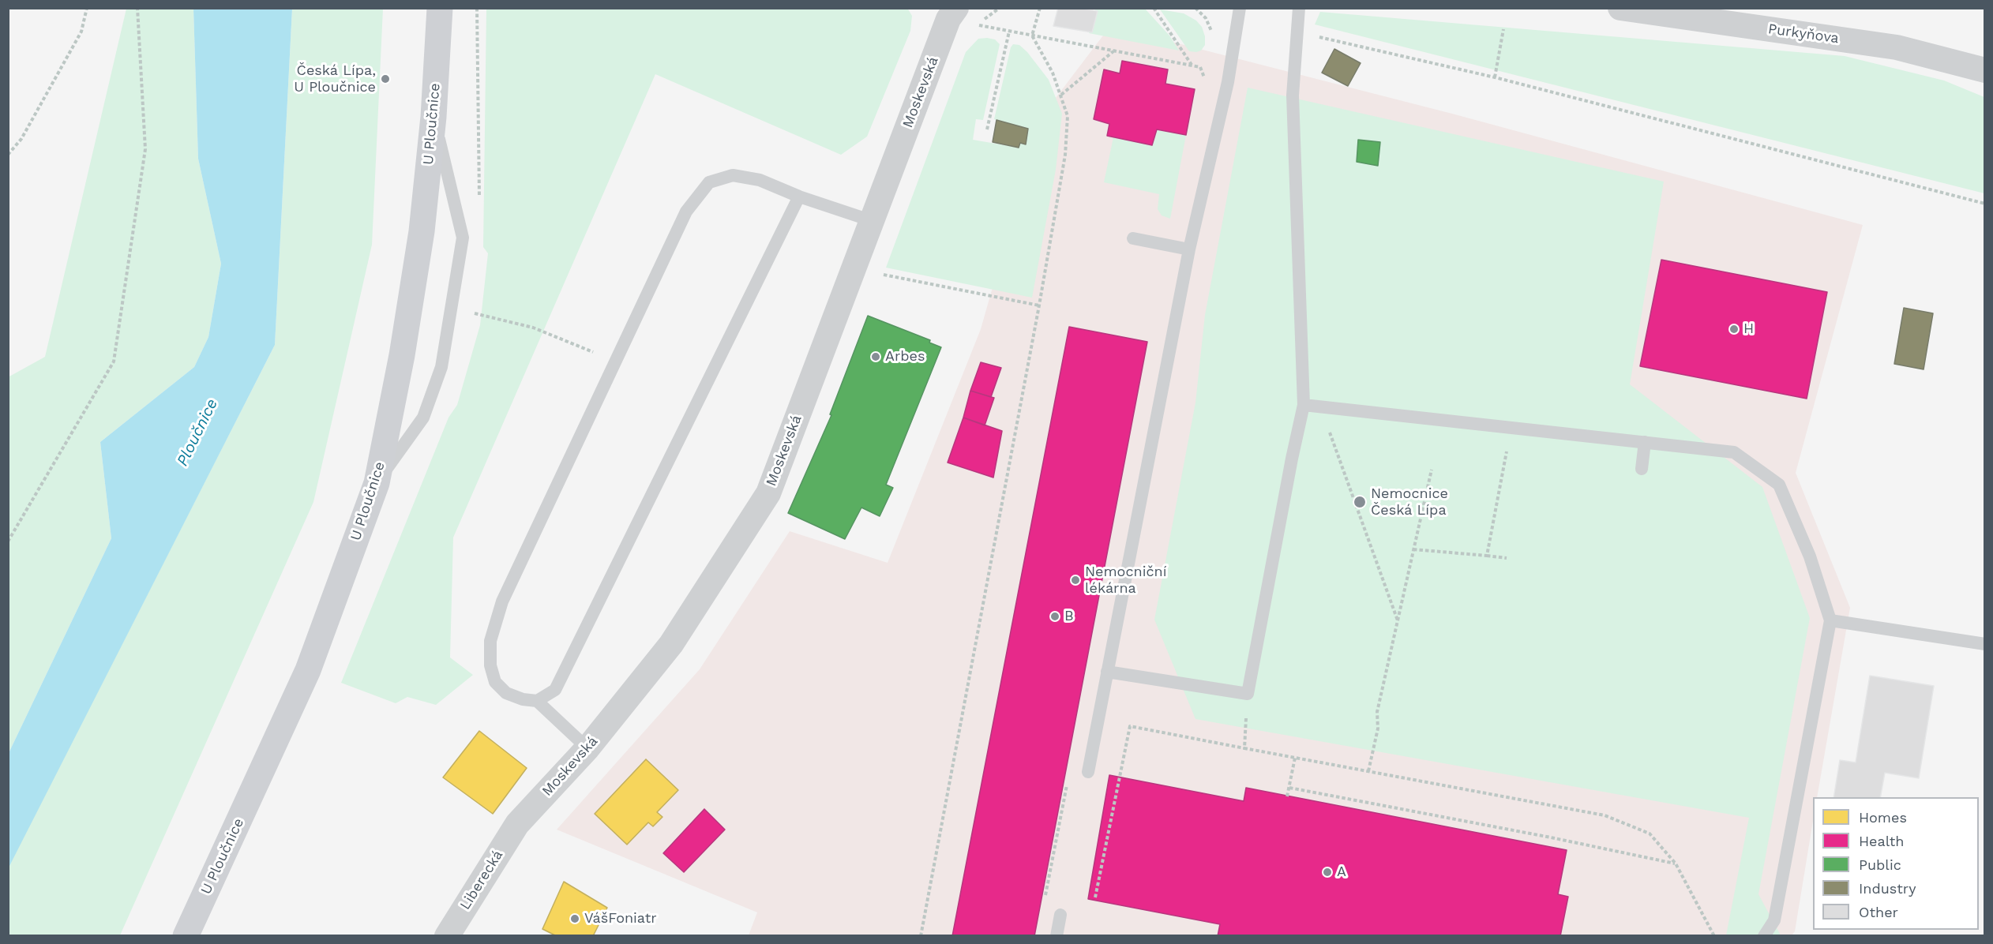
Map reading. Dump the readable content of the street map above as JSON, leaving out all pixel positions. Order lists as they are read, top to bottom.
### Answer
{
  "streets": {
    "main road": ["U Ploučnice"],
    "street": ["Purkyňova", "Moskevská", "Liberecká"]
  },
  "crossings": [
    ["Moskevská", "Liberecká"]
  ],
  "water": ["Ploučnice"],
  "places": [
    "Česká Lípa, U Ploučnice",
    "H",
    "Arbes",
    "Nemocnice Česká Lípa",
    "Nemocniční lékárna",
    "B",
    "A",
    "VášFoniatr"
  ],
  "legend": [
    "Homes",
    "Health",
    "Public",
    "Industry",
    "Other"
  ]
}
